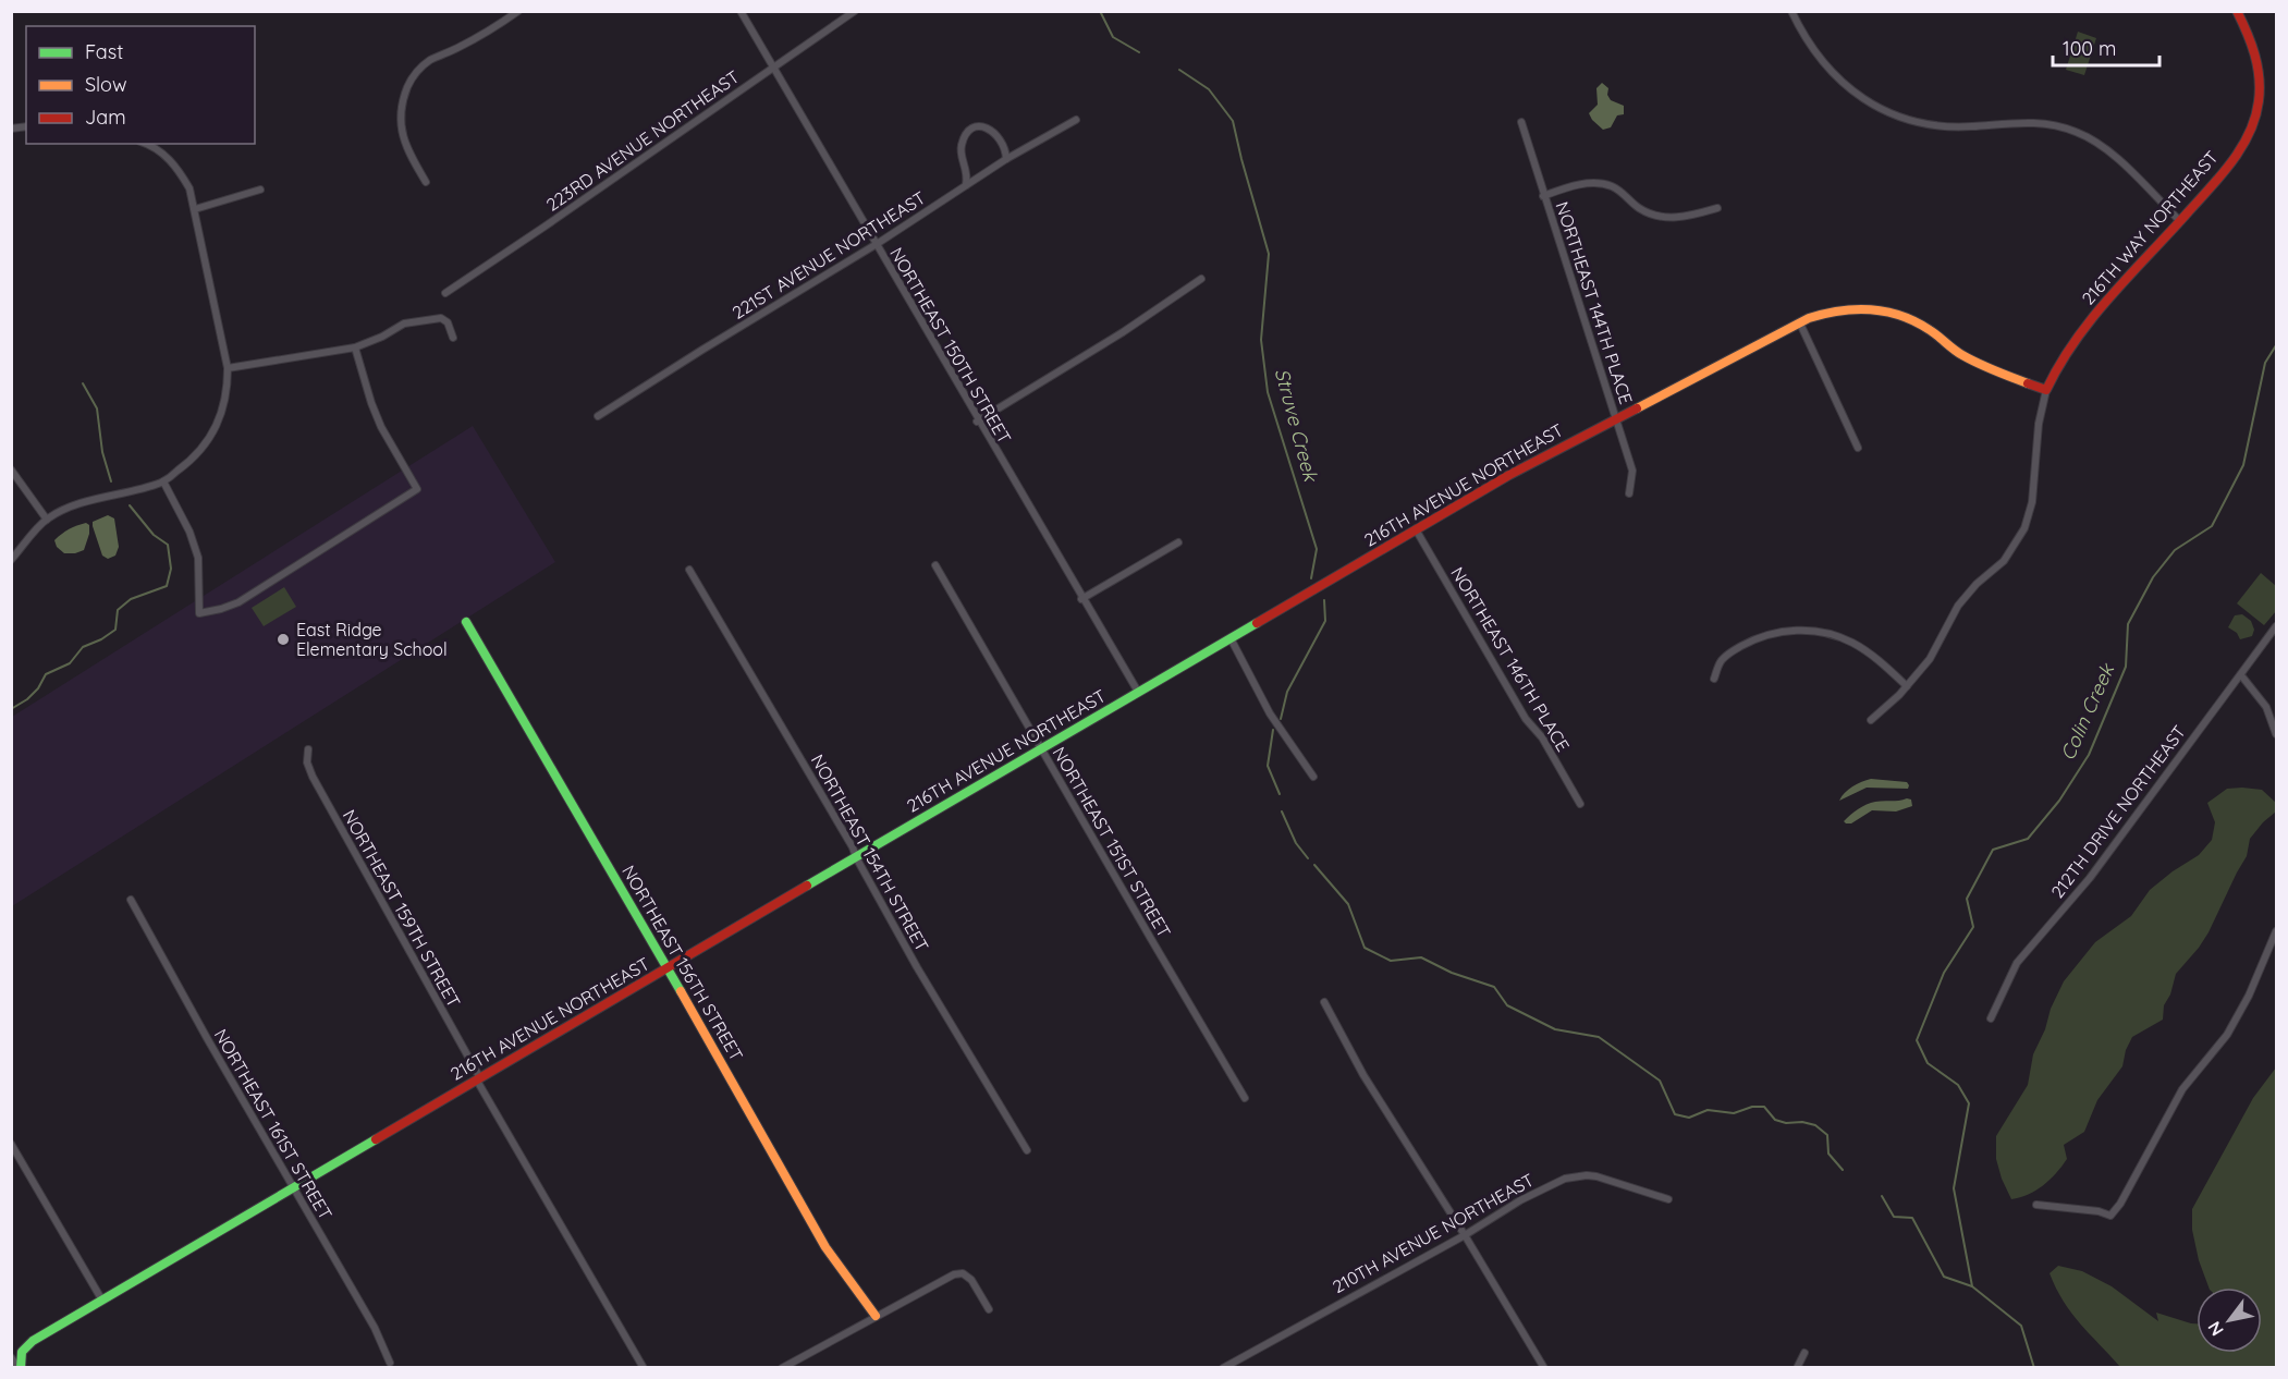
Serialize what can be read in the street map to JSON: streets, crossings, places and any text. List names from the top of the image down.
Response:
{
  "streets": {
    "street": [
      "223RD AVENUE NORTHEAST",
      "216TH WAY NORTHEAST",
      "221ST AVENUE NORTHEAST",
      "NORTHEAST 144TH PLACE",
      "NORTHEAST 150TH STREET",
      "216TH AVENUE NORTHEAST",
      "NORTHEAST 146TH PLACE",
      "212TH DRIVE NORTHEAST",
      "NORTHEAST 151ST STREET",
      "NORTHEAST 154TH STREET",
      "NORTHEAST 159TH STREET",
      "NORTHEAST 156TH STREET",
      "NORTHEAST 161ST STREET",
      "210TH AVENUE NORTHEAST"
    ]
  },
  "crossings": [
    ["223RD AVENUE NORTHEAST", "NORTHEAST 150TH STREET"],
    ["216TH WAY NORTHEAST", "216TH AVENUE NORTHEAST"],
    ["221ST AVENUE NORTHEAST", "NORTHEAST 150TH STREET"],
    ["NORTHEAST 144TH PLACE", "216TH AVENUE NORTHEAST"],
    ["NORTHEAST 150TH STREET", "216TH AVENUE NORTHEAST"],
    ["216TH AVENUE NORTHEAST", "NORTHEAST 146TH PLACE"],
    ["216TH AVENUE NORTHEAST", "NORTHEAST 151ST STREET"],
    ["216TH AVENUE NORTHEAST", "NORTHEAST 154TH STREET"],
    ["216TH AVENUE NORTHEAST", "NORTHEAST 159TH STREET"],
    ["216TH AVENUE NORTHEAST", "NORTHEAST 156TH STREET"],
    ["216TH AVENUE NORTHEAST", "NORTHEAST 161ST STREET"]
  ],
  "water": ["Struve Creek", "Colin Creek"],
  "places": ["East Ridge Elementary School"],
  "legend": ["Fast", "Slow", "Jam"],
  "scale_bar": "100 m",
  "north": "bottom left"
}
